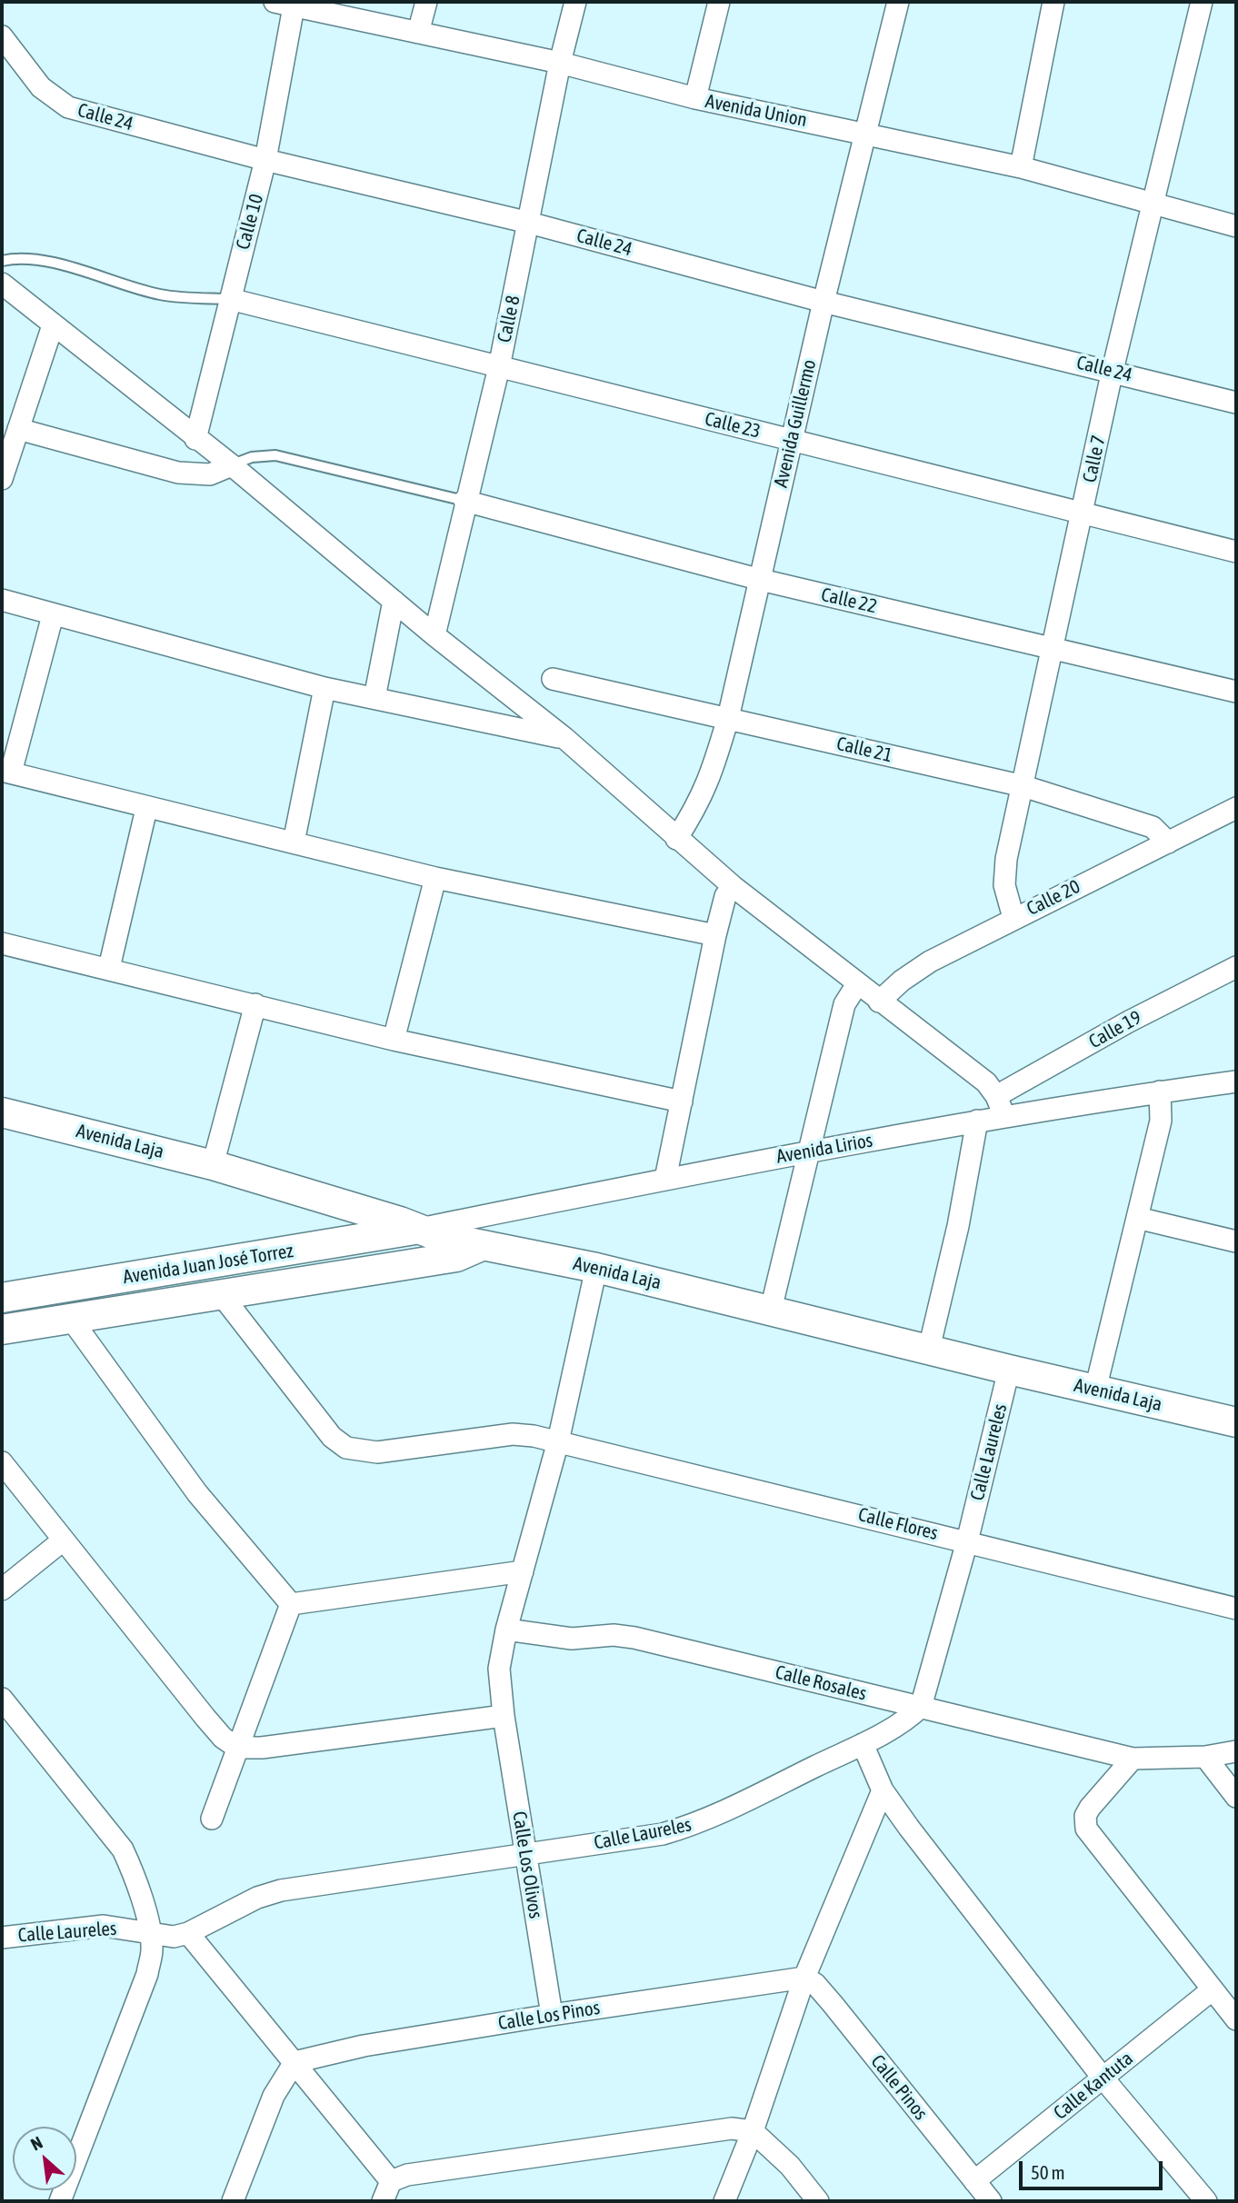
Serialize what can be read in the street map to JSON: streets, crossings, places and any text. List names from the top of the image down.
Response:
{
  "streets": {
    "street": [
      "Avenida Union",
      "Calle 24",
      "Calle 10",
      "Calle 8",
      "Avenida Guillermo",
      "Calle 23",
      "Calle 7",
      "Calle 22",
      "Calle 21",
      "Calle 20",
      "Calle 19",
      "Avenida Laja",
      "Avenida Lirios",
      "Avenida Juan José Torrez",
      "Calle Laureles",
      "Calle Flores",
      "Calle Rosales",
      "Calle Los Olivos",
      "Calle Los Pinos",
      "Calle Kantuta",
      "Calle Pinos"
    ]
  },
  "crossings": [
    ["Avenida Union", "Calle 10"],
    ["Avenida Union", "Calle 8"],
    ["Avenida Union", "Avenida Guillermo"],
    ["Avenida Union", "Calle 7"],
    ["Calle 24", "Calle 10"],
    ["Calle 24", "Calle 8"],
    ["Calle 24", "Avenida Guillermo"],
    ["Calle 24", "Calle 7"],
    ["Calle 10", "Calle 23"],
    ["Calle 8", "Calle 23"],
    ["Calle 8", "Calle 22"],
    ["Avenida Guillermo", "Calle 23"],
    ["Avenida Guillermo", "Calle 22"],
    ["Avenida Guillermo", "Calle 21"],
    ["Calle 23", "Calle 7"],
    ["Calle 7", "Calle 22"],
    ["Calle 7", "Calle 21"],
    ["Calle 7", "Calle 20"],
    ["Calle 21", "Calle 20"],
    ["Avenida Laja", "Avenida Lirios"],
    ["Avenida Laja", "Avenida Juan José Torrez"],
    ["Avenida Laja", "Calle Laureles"],
    ["Avenida Laja", "Calle Los Olivos"],
    ["Avenida Lirios", "Avenida Juan José Torrez"],
    ["Calle Laureles", "Calle Flores"],
    ["Calle Laureles", "Calle Rosales"],
    ["Calle Laureles", "Calle Los Olivos"],
    ["Calle Flores", "Calle Los Olivos"],
    ["Calle Rosales", "Calle Los Olivos"],
    ["Calle Los Olivos", "Calle Los Pinos"],
    ["Calle Los Pinos", "Calle Pinos"],
    ["Calle Kantuta", "Calle Pinos"]
  ],
  "scale_bar": "50 m",
  "north": "top left"
}
